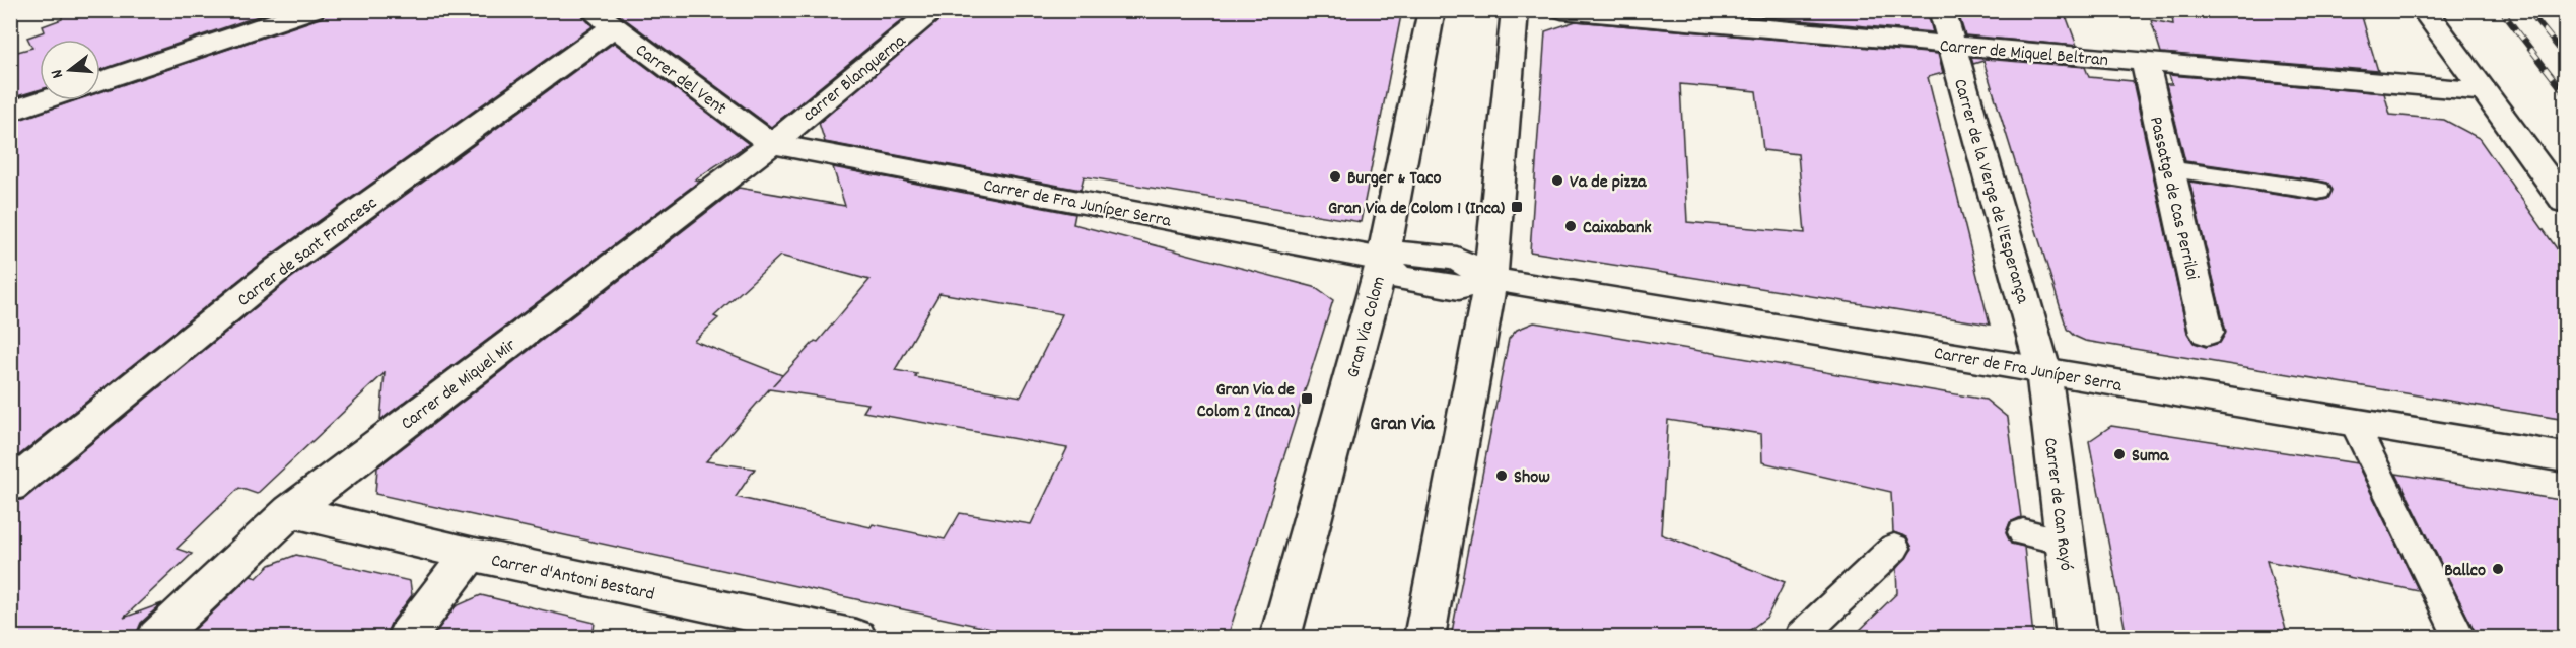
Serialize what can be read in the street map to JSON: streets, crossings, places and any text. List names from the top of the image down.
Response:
{
  "streets": {
    "street": [
      "Carrer de Miquel Beltran",
      "carrer Blanquerna",
      "Carrer del Vent",
      "Carrer de la Verge de l'Esperança",
      "Passatge de Cas Perriloi",
      "Carrer de Fra Juníper Serra",
      "Carrer de Sant Francesc",
      "Gran Via Colom",
      "Carrer de Miquel Mir",
      "Carrer de Can Rayó",
      "Carrer d'Antoni Bestard"
    ]
  },
  "crossings": [
    ["Carrer de Miquel Beltran", "Carrer de la Verge de l'Esperança"],
    ["Carrer de Miquel Beltran", "Passatge de Cas Perriloi"],
    ["carrer Blanquerna", "Carrer del Vent"],
    ["carrer Blanquerna", "Carrer de Fra Juníper Serra"],
    ["carrer Blanquerna", "Carrer de Miquel Mir"],
    ["Carrer del Vent", "Carrer de Fra Juníper Serra"],
    ["Carrer del Vent", "Carrer de Sant Francesc"],
    ["Carrer del Vent", "Carrer de Miquel Mir"],
    ["Carrer de la Verge de l'Esperança", "Carrer de Fra Juníper Serra"],
    ["Carrer de la Verge de l'Esperança", "Carrer de Can Rayó"],
    ["Carrer de Fra Juníper Serra", "Gran Via Colom"],
    ["Carrer de Fra Juníper Serra", "Carrer de Miquel Mir"],
    ["Carrer de Fra Juníper Serra", "Carrer de Can Rayó"],
    ["Carrer de Miquel Mir", "Carrer d'Antoni Bestard"]
  ],
  "districts": ["Gran Via"],
  "places": {
    "other": [
      "Burger & Taco",
      "Va de pizza",
      "Caixabank",
      "Suma",
      "Show",
      "Ballco"
    ],
    "transit": ["Gran Via de Colom 1 (Inca)", "Gran Via de Colom 2 (Inca)"]
  },
  "north": "left"
}
